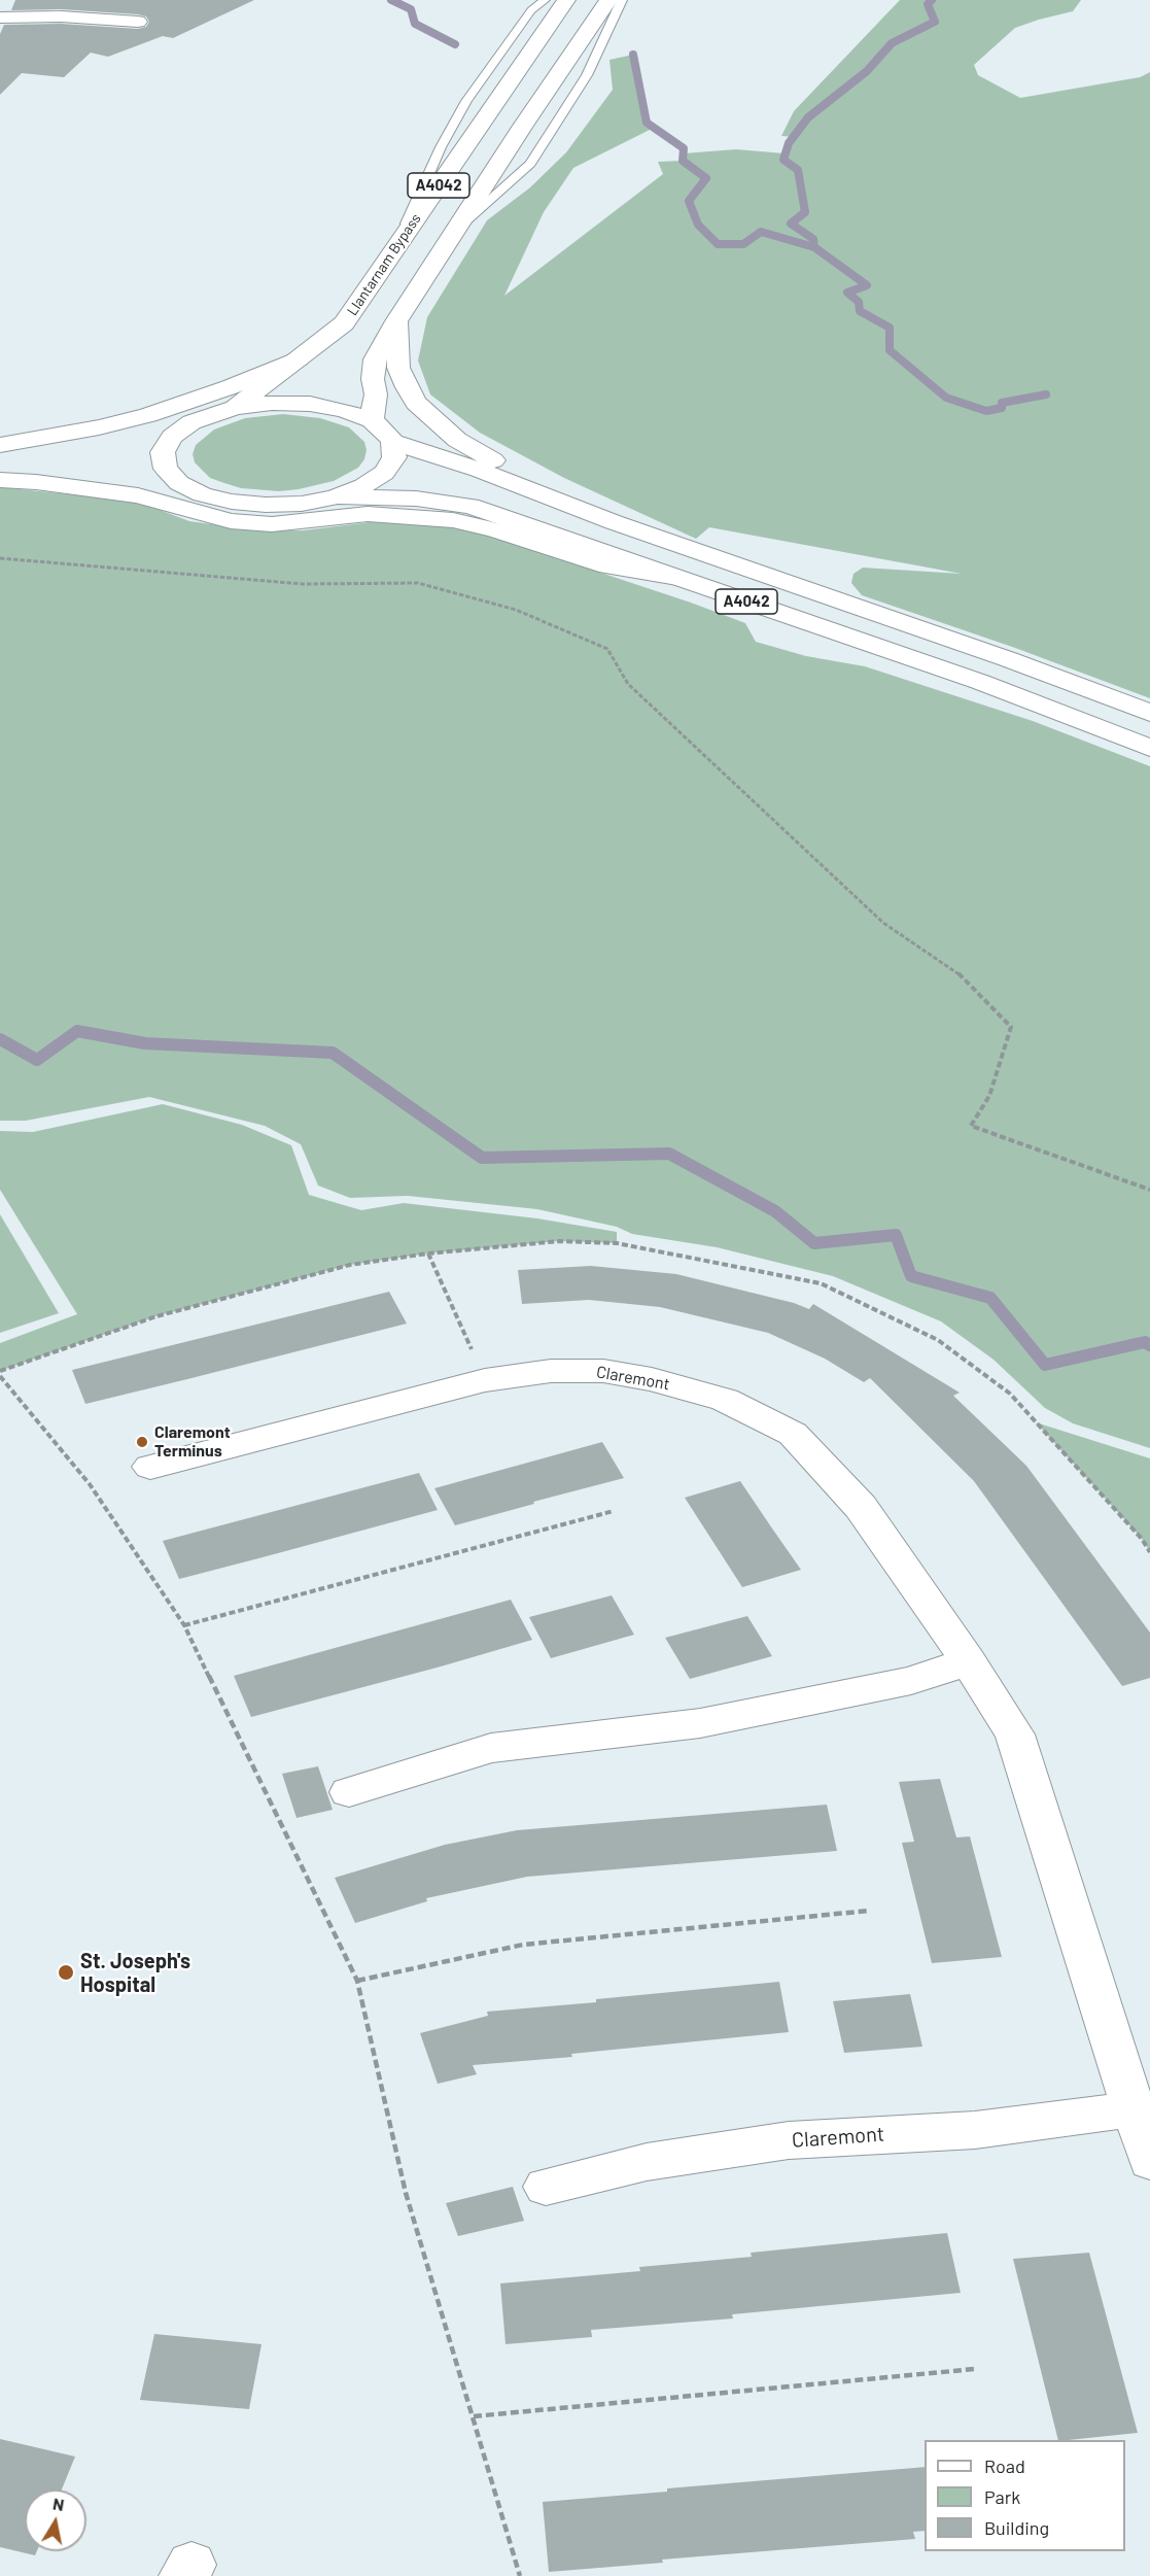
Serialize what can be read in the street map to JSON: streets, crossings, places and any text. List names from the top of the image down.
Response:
{
  "streets": {
    "main road": ["A4042", "Llantarnam Bypass", "Claremont"]
  },
  "places": ["Claremont Terminus", "St. Joseph's Hospital"],
  "legend": ["Road", "Park", "Building"],
  "north": "top"
}
